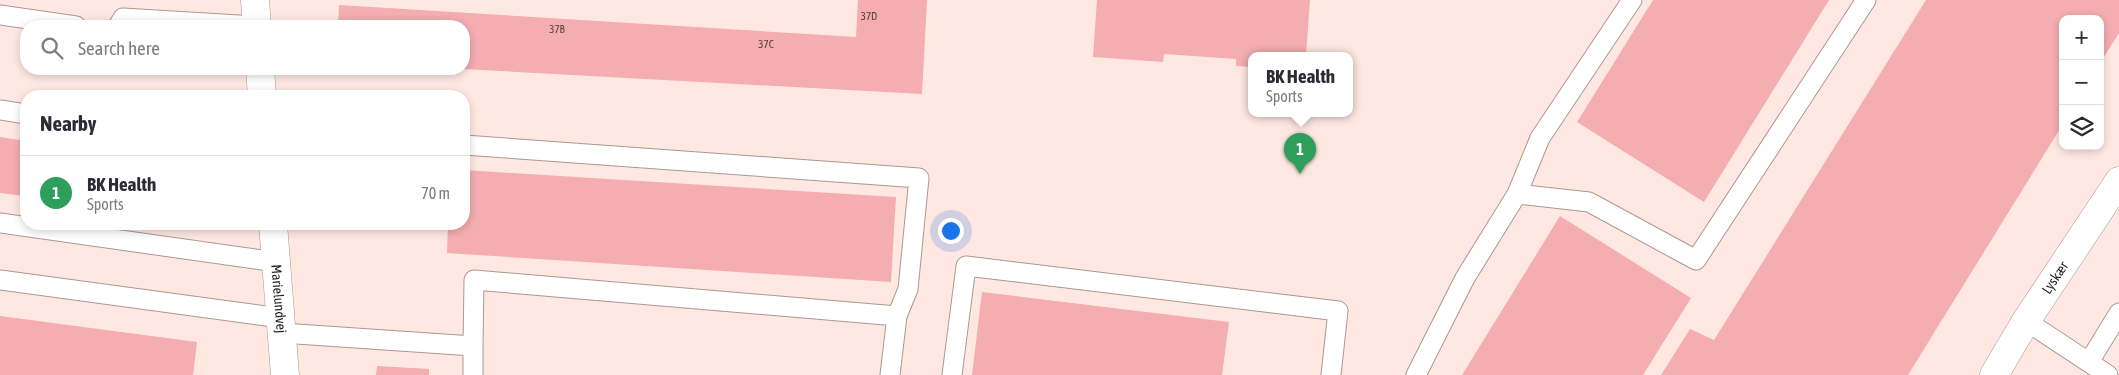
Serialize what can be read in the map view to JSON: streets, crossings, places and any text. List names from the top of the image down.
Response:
{
  "streets": {
    "street": ["Lyskær", "Marielundvej"]
  },
  "house_numbers": ["37D", "37B", "37C"],
  "page": {
    "map_buttons": ["+", "−"],
    "search": "Search here",
    "popup": ["BK Health", "Sports"],
    "heading": "Nearby",
    "pins": "1",
    "list": [
      {
        "mark": "1",
        "name": "BK Health",
        "note": "Sports",
        "value": "70 m"
      }
    ]
  }
}
